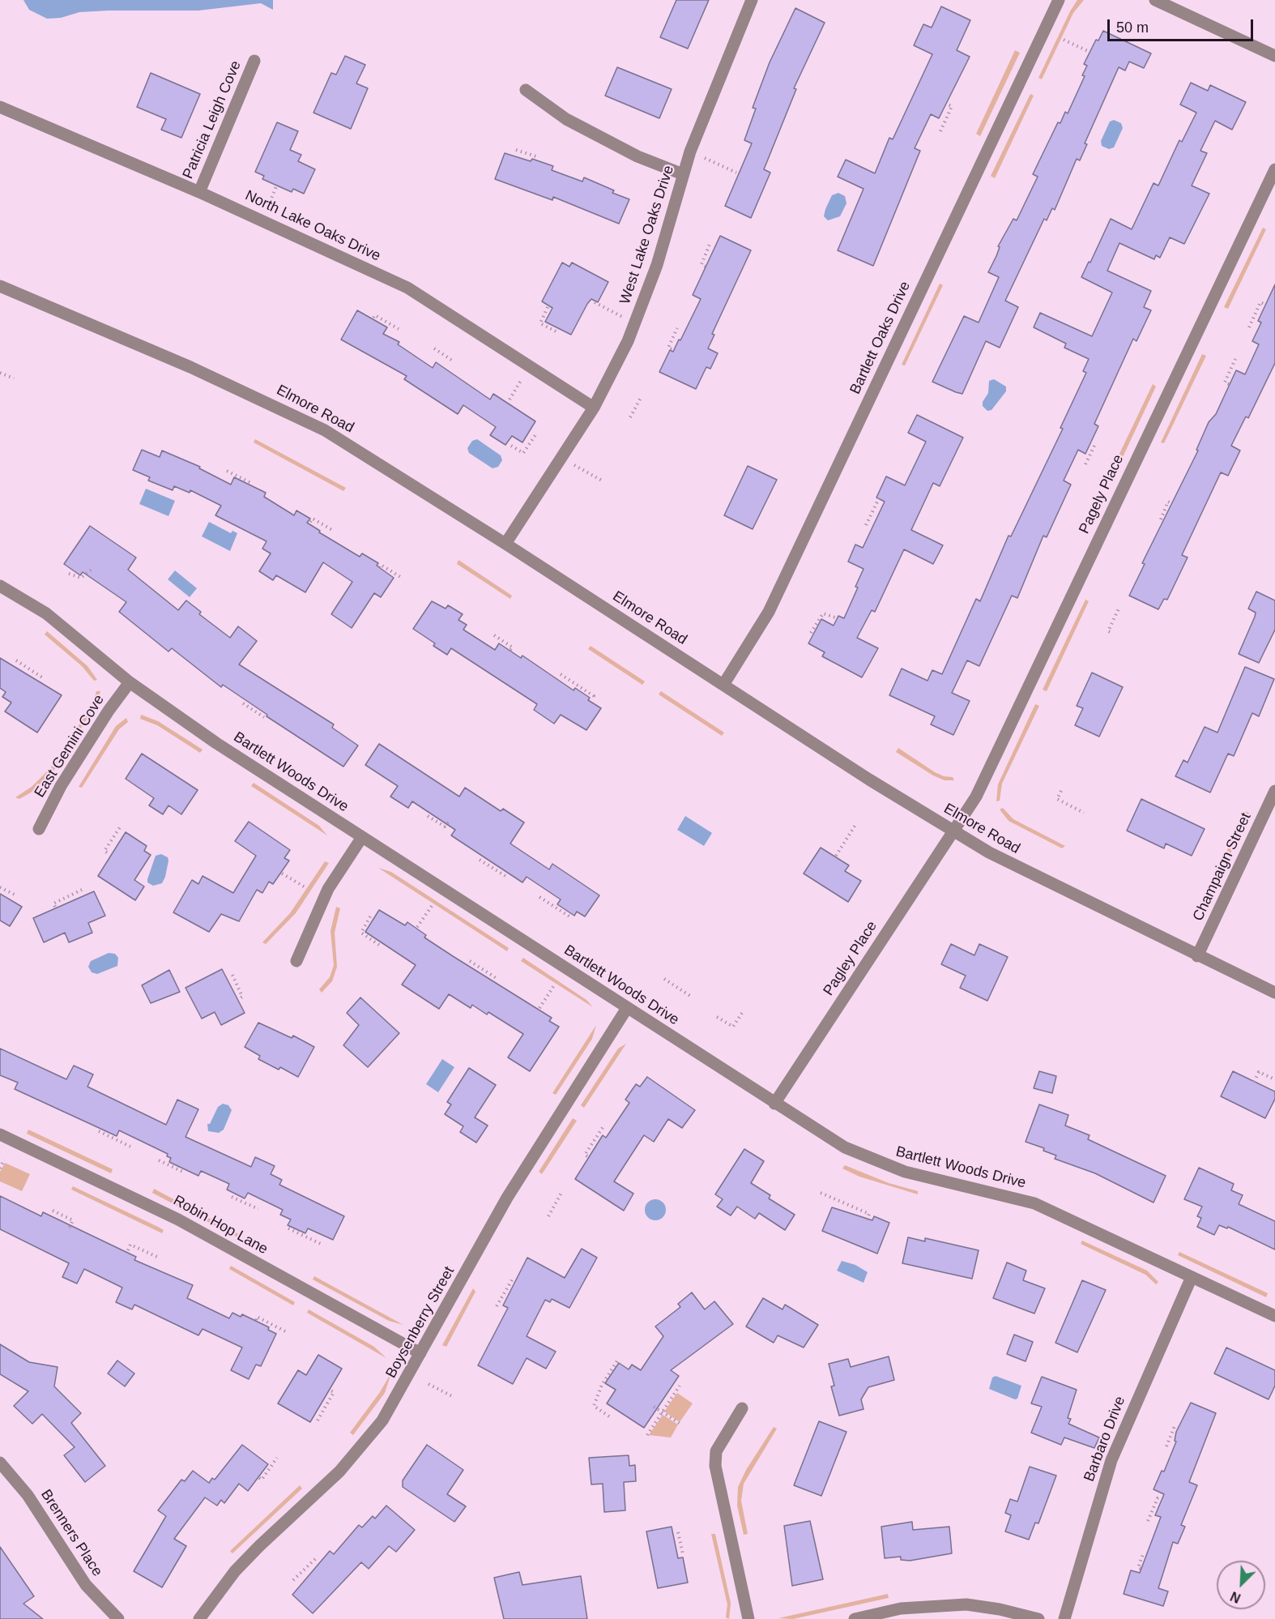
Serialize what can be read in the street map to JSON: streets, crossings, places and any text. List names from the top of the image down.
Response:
{
  "streets": {
    "street": [
      "Patricia Leigh Cove",
      "North Lake Oaks Drive",
      "West Lake Oaks Drive",
      "Bartlett Oaks Drive",
      "Elmore Road",
      "Pagely Place",
      "East Gemini Cove",
      "Bartlett Woods Drive",
      "Champaign Street",
      "Pagley Place",
      "Robin Hop Lane",
      "Boysenberry Street",
      "Barbaro Drive",
      "Brenners Place"
    ]
  },
  "crossings": [
    ["Patricia Leigh Cove", "North Lake Oaks Drive"],
    ["North Lake Oaks Drive", "West Lake Oaks Drive"],
    ["West Lake Oaks Drive", "Elmore Road"],
    ["Bartlett Oaks Drive", "Elmore Road"],
    ["Elmore Road", "Pagely Place"],
    ["Elmore Road", "Champaign Street"],
    ["Elmore Road", "Pagley Place"],
    ["Pagely Place", "Pagley Place"],
    ["East Gemini Cove", "Bartlett Woods Drive"],
    ["Bartlett Woods Drive", "Pagley Place"],
    ["Bartlett Woods Drive", "Boysenberry Street"],
    ["Bartlett Woods Drive", "Barbaro Drive"],
    ["Robin Hop Lane", "Boysenberry Street"]
  ],
  "scale_bar": "50 m",
  "north": "bottom left"
}
